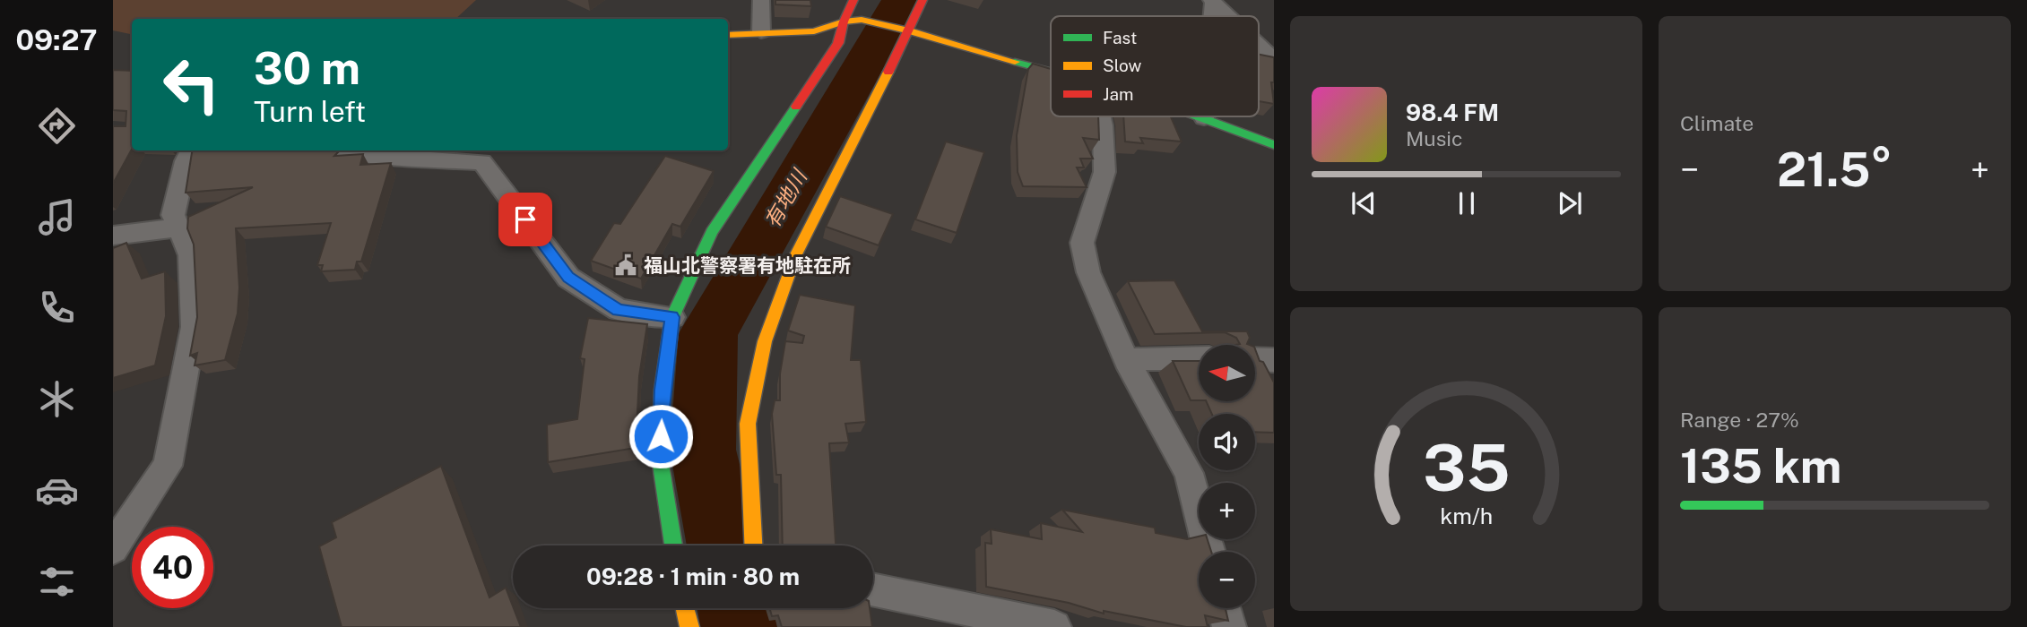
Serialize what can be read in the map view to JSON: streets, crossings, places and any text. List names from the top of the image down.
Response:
{
  "water": ["有地川"],
  "places": {
    "public building": ["福山北警察署有地駐在所"]
  },
  "legend": ["Fast", "Slow", "Jam"],
  "north": "left",
  "page": {
    "tabs": "09:27",
    "tile": [
      "Climate",
      ["Range · 27%", "135 km"]
    ],
    "turn": ["30 m", "Turn left"],
    "song": ["98.4 FM", "Music"],
    "heat": ["−", "21.5°", "+"],
    "map_buttons": ["+", "−"],
    "limit": "40",
    "trip": "09:28 · 1 min · 80 m",
    "gauge": ["35", "km/h"]
  }
}
